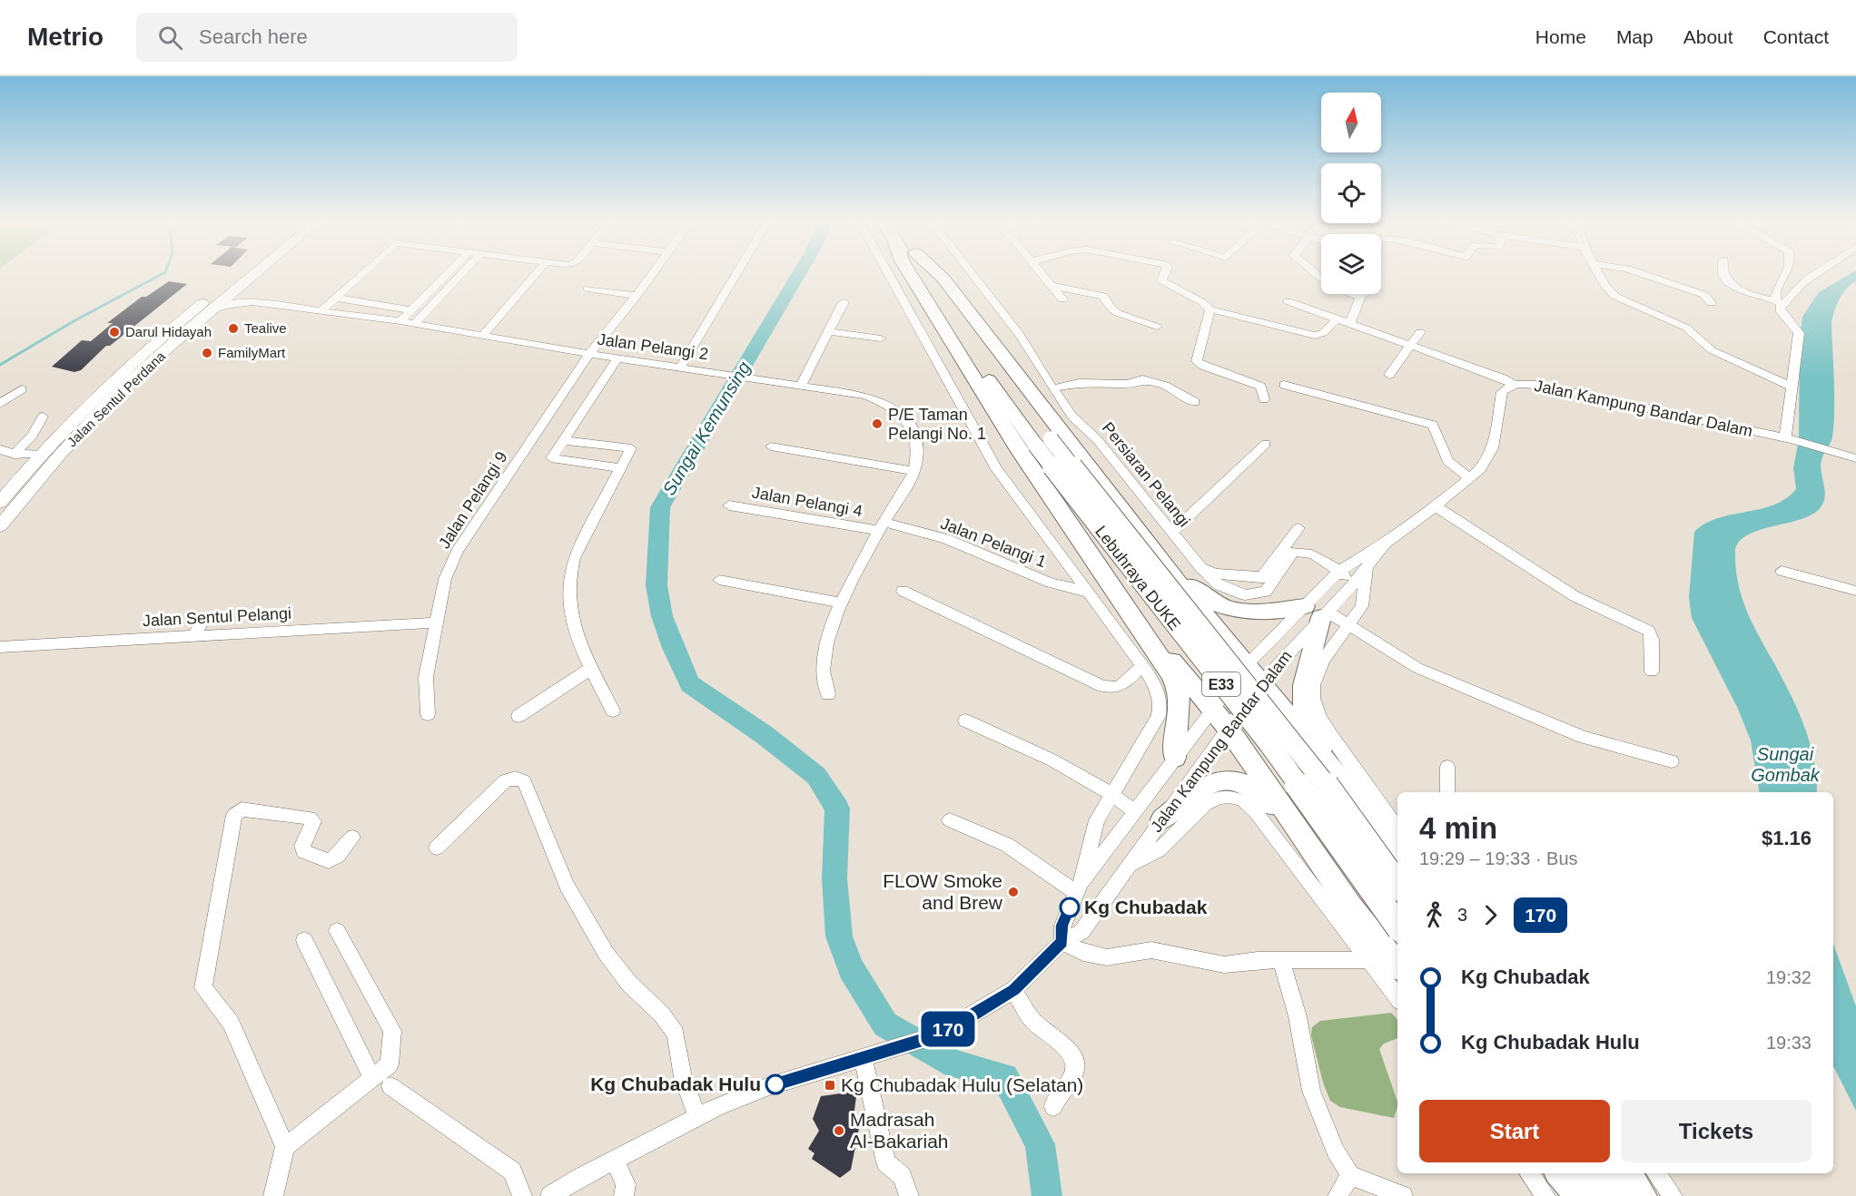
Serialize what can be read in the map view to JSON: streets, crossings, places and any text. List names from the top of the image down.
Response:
{
  "streets": {
    "highway": ["Lebuhraya DUKE", "E33"],
    "main road": ["Jalan Sentul Perdana"],
    "street": [
      "Jalan Pelangi 2",
      "Jalan Kampung Bandar Dalam",
      "Persiaran Pelangi",
      "Jalan Pelangi 9",
      "Jalan Pelangi 4",
      "Jalan Pelangi 1",
      "Jalan Sentul Pelangi"
    ]
  },
  "crossings": [
    ["Jalan Pelangi 2", "Jalan Sentul Perdana"],
    ["Jalan Pelangi 2", "Jalan Pelangi 9"],
    ["Jalan Pelangi 2", "Jalan Pelangi 4"],
    ["Jalan Pelangi 2", "Jalan Pelangi 1"],
    ["Jalan Kampung Bandar Dalam", "Persiaran Pelangi"],
    ["Jalan Pelangi 9", "Jalan Sentul Pelangi"],
    ["Jalan Pelangi 4", "Jalan Pelangi 1"]
  ],
  "water": ["Sungai Kemunsing", "Sungai Gombak"],
  "places": {
    "other": [
      "Tealive",
      "Darul Hidayah",
      "FamilyMart",
      "P/E Taman Pelangi No. 1",
      "FLOW Smoke and Brew",
      "Kg Chubadak",
      "Kg Chubadak Hulu",
      "Madrasah Al-Bakariah"
    ],
    "transit": ["Kg Chubadak Hulu (Selatan)"]
  },
  "lines": ["bus line 170"],
  "north": "top",
  "page": {
    "header": "Metrio",
    "search": "Search here",
    "nav": [
      "Home",
      "Map",
      "About",
      "Contact"
    ],
    "on_map": "170",
    "heading": ["4 min", "19:29 – 19:33 · Bus", "$1.16"],
    "legs": ["3", "170"],
    "list": [
      {
        "name": "Kg Chubadak",
        "value": "19:32"
      },
      {
        "name": "Kg Chubadak Hulu",
        "value": "19:33"
      }
    ],
    "buttons": ["Start", "Tickets"]
  }
}
